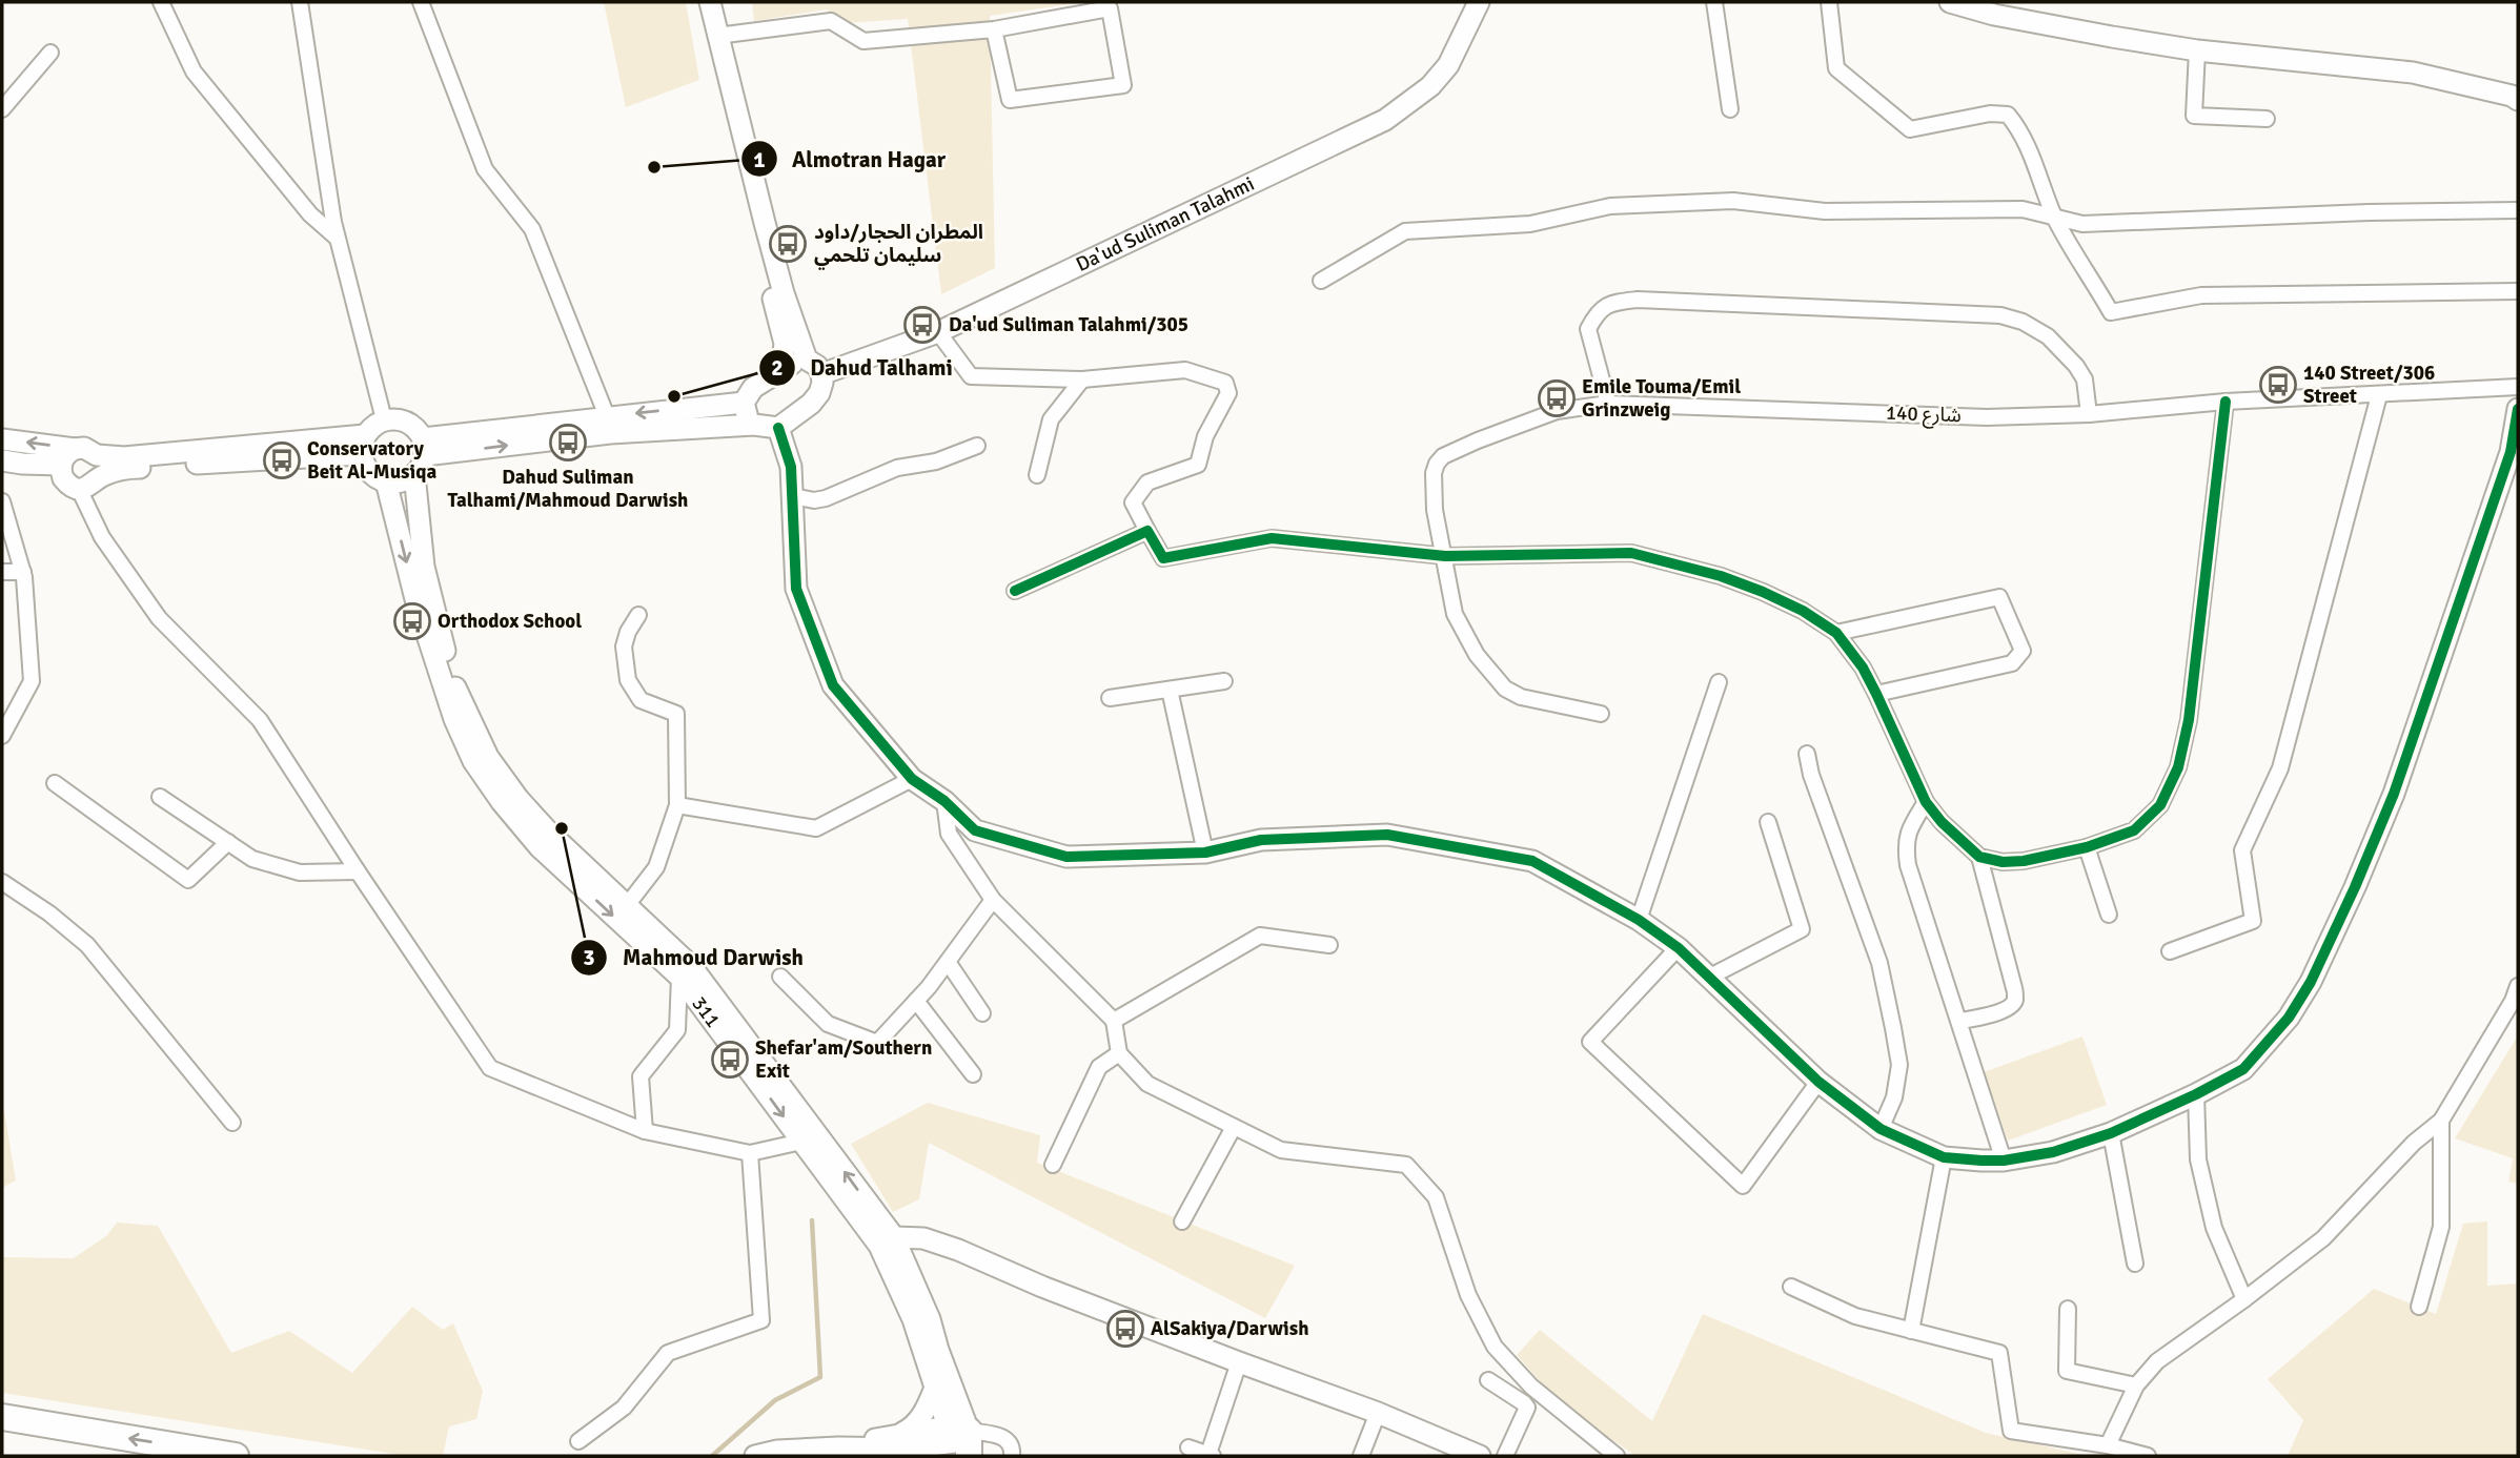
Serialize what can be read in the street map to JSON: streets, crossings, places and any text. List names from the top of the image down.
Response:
{
  "streets": {
    "street": ["Da'ud Suliman Talahmi", "شارع 140", "311"]
  },
  "places": {
    "other": ["Almotran Hagar", "Dahud Talhami", "Mahmoud Darwish"],
    "bus stop": [
      "المطران الحجار/داود سليمان تلحمي",
      "Da'ud Suliman Talahmi/305",
      "140 Street/306 Street",
      "Emile Touma/Emil Grinzweig",
      "Dahud Suliman Talhami/Mahmoud Darwish",
      "Conservatory Beit Al-Musiqa",
      "Orthodox School",
      "Shefar'am/Southern Exit",
      "AlSakiya/Darwish"
    ]
  }
}
